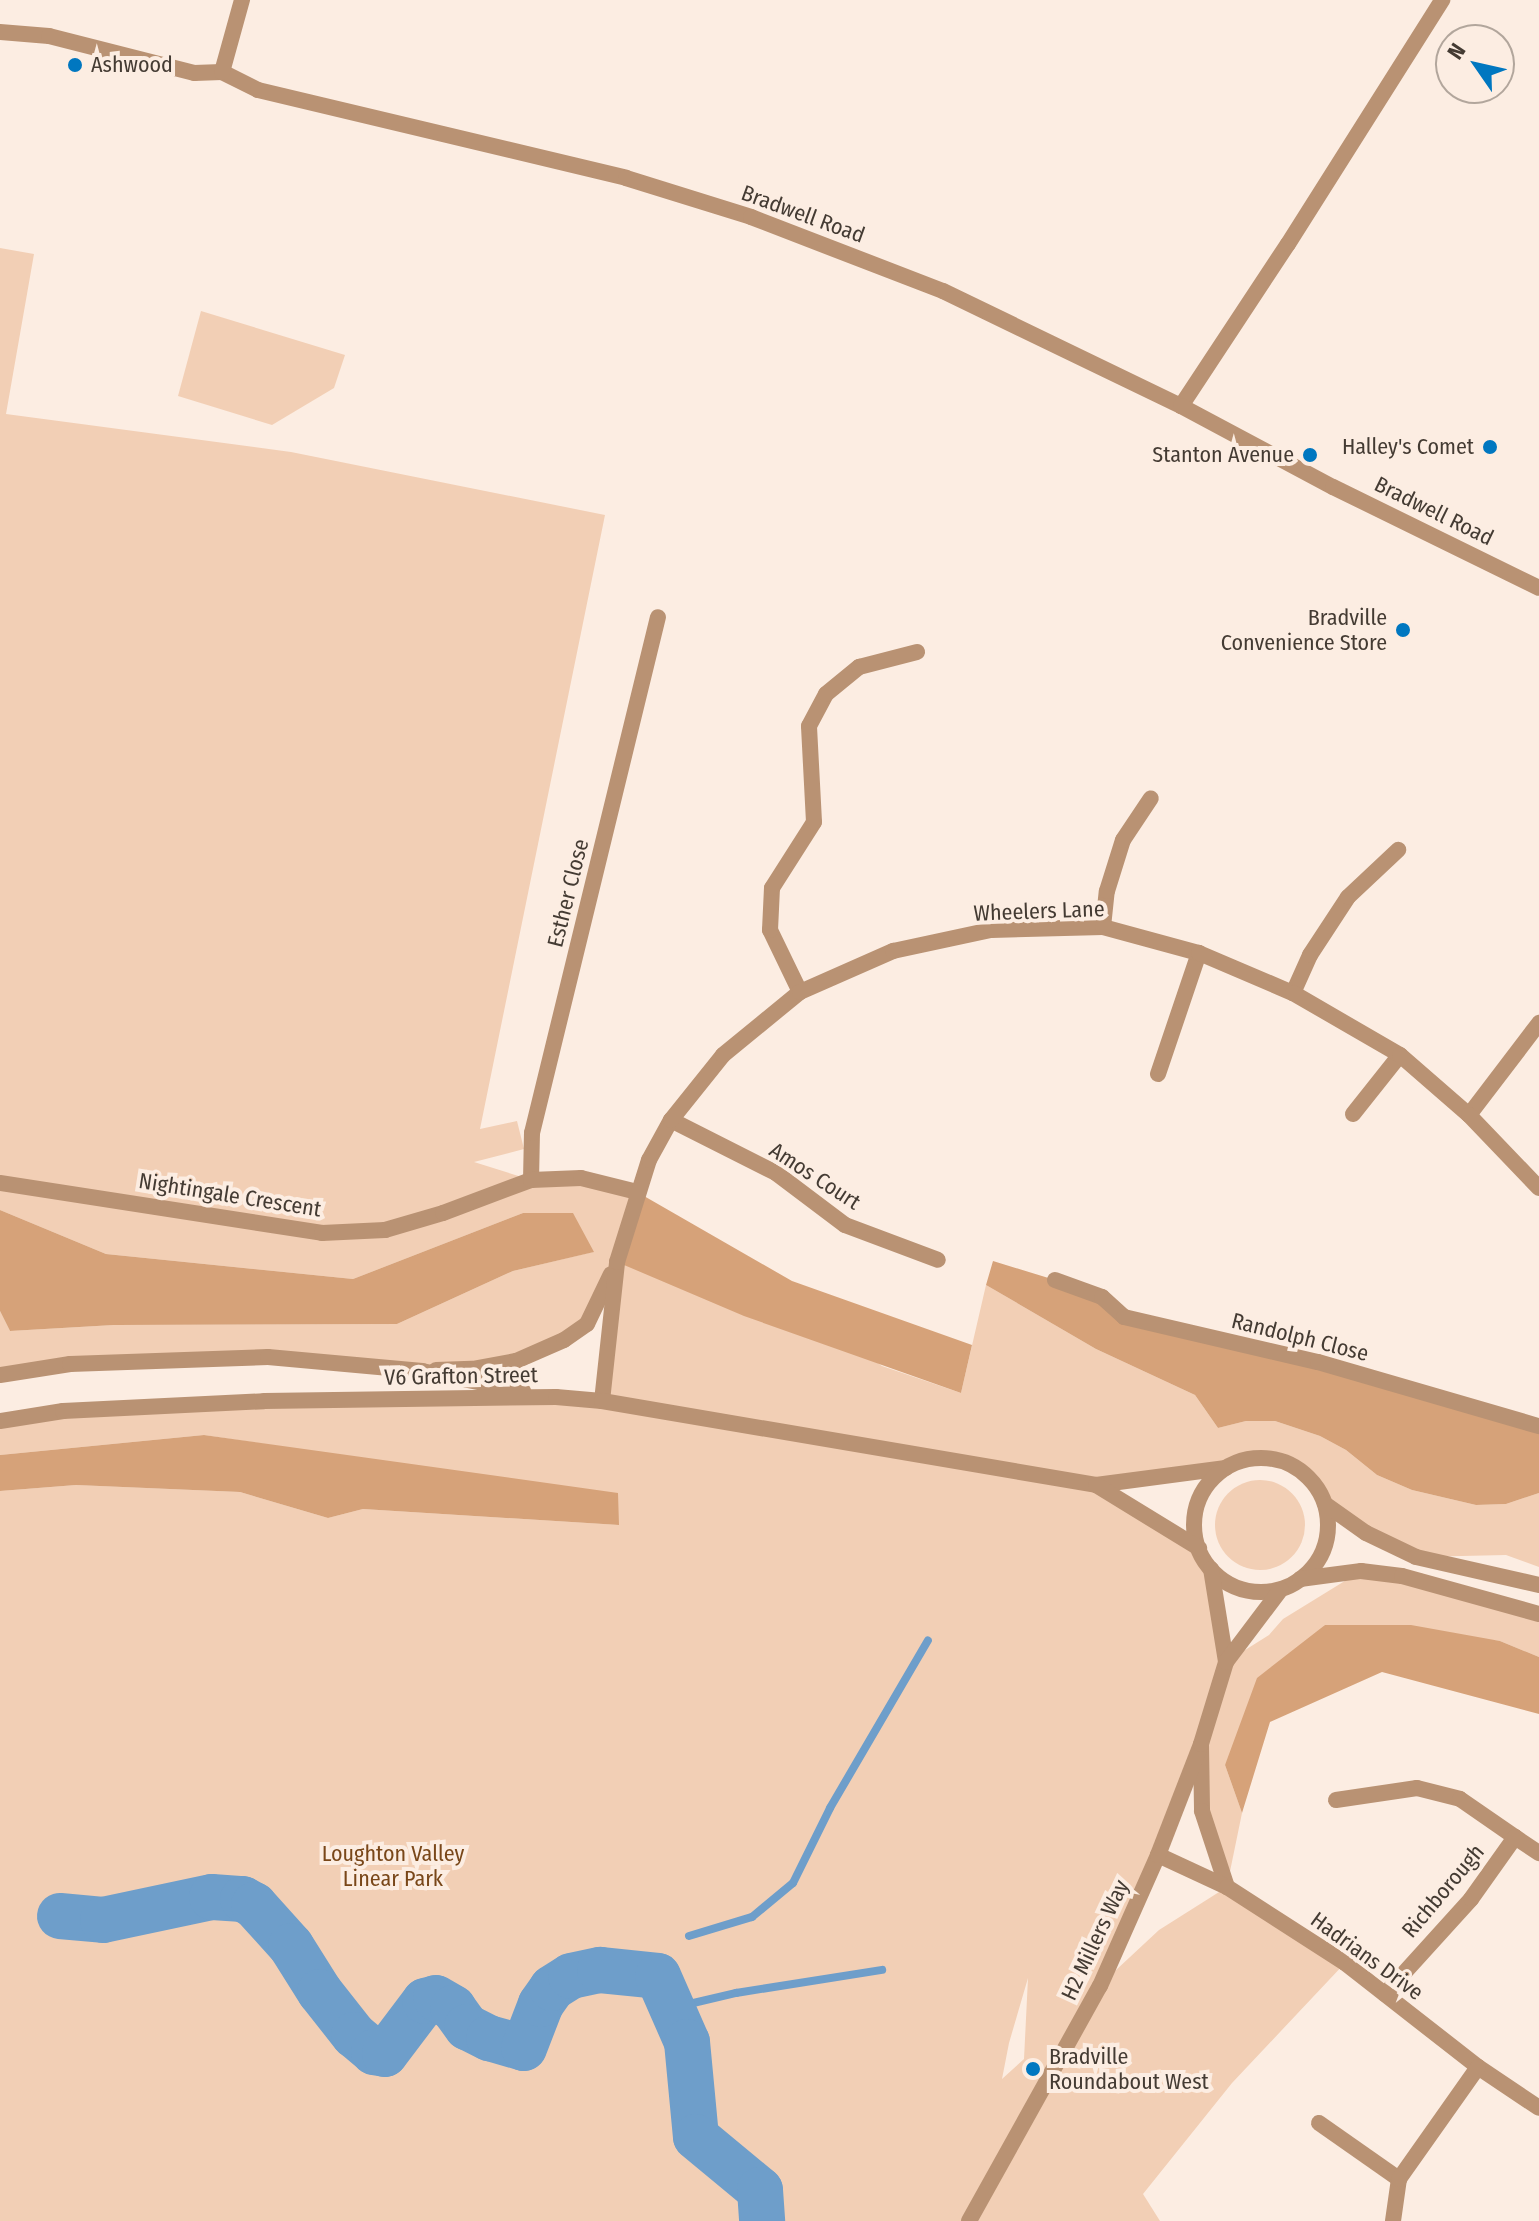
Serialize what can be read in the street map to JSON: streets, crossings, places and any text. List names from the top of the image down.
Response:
{
  "streets": {
    "street": [
      "Bradwell Road",
      "Esther Close",
      "Wheelers Lane",
      "Amos Court",
      "Nightingale Crescent",
      "Randolph Close",
      "V6 Grafton Street",
      "Richborough",
      "H2 Millers Way",
      "Hadrians Drive"
    ]
  },
  "crossings": [
    ["Esther Close", "Nightingale Crescent"],
    ["Wheelers Lane", "Amos Court"],
    ["Wheelers Lane", "Nightingale Crescent"],
    ["Richborough", "Hadrians Drive"],
    ["H2 Millers Way", "Hadrians Drive"]
  ],
  "parks": ["Loughton Valley Linear Park"],
  "places": [
    "Ashwood",
    "Halley's Comet",
    "Stanton Avenue",
    "Bradville Convenience Store",
    "Bradville Roundabout West"
  ],
  "north": "top left"
}
